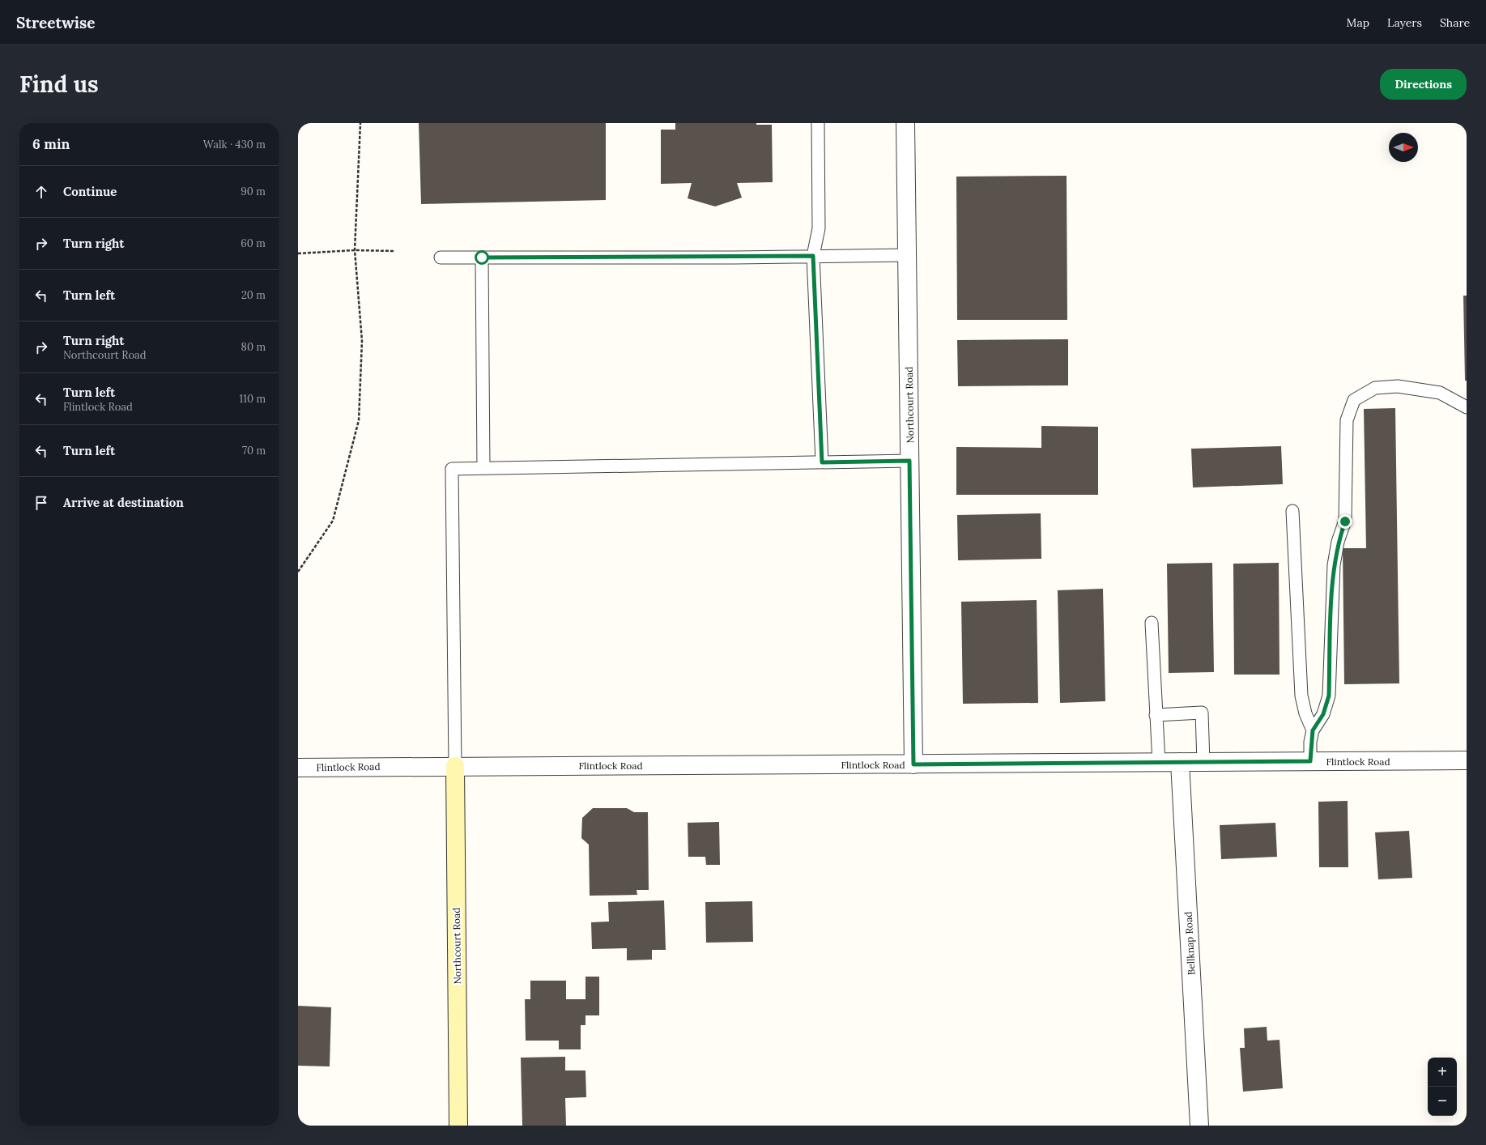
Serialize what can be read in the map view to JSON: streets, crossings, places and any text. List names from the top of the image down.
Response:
{
  "streets": {
    "street": ["Northcourt Road", "Flintlock Road", "Bellknap Road"]
  },
  "crossings": [
    ["Northcourt Road", "Flintlock Road"],
    ["Flintlock Road", "Bellknap Road"]
  ],
  "north": "right",
  "page": {
    "header": "Streetwise",
    "nav": ["Map", "Layers", "Share"],
    "buttons": "Directions",
    "title": "Find us",
    "heading": ["6 min", "Walk · 430 m"],
    "list": [
      ["Continue", "90 m"],
      ["Turn right", "60 m"],
      ["Turn left", "20 m"],
      ["Turn right", "Northcourt Road", "80 m"],
      ["Turn left", "Flintlock Road", "110 m"],
      ["Turn left", "70 m"],
      "Arrive at destination"
    ],
    "map_buttons": ["+", "−"]
  }
}
